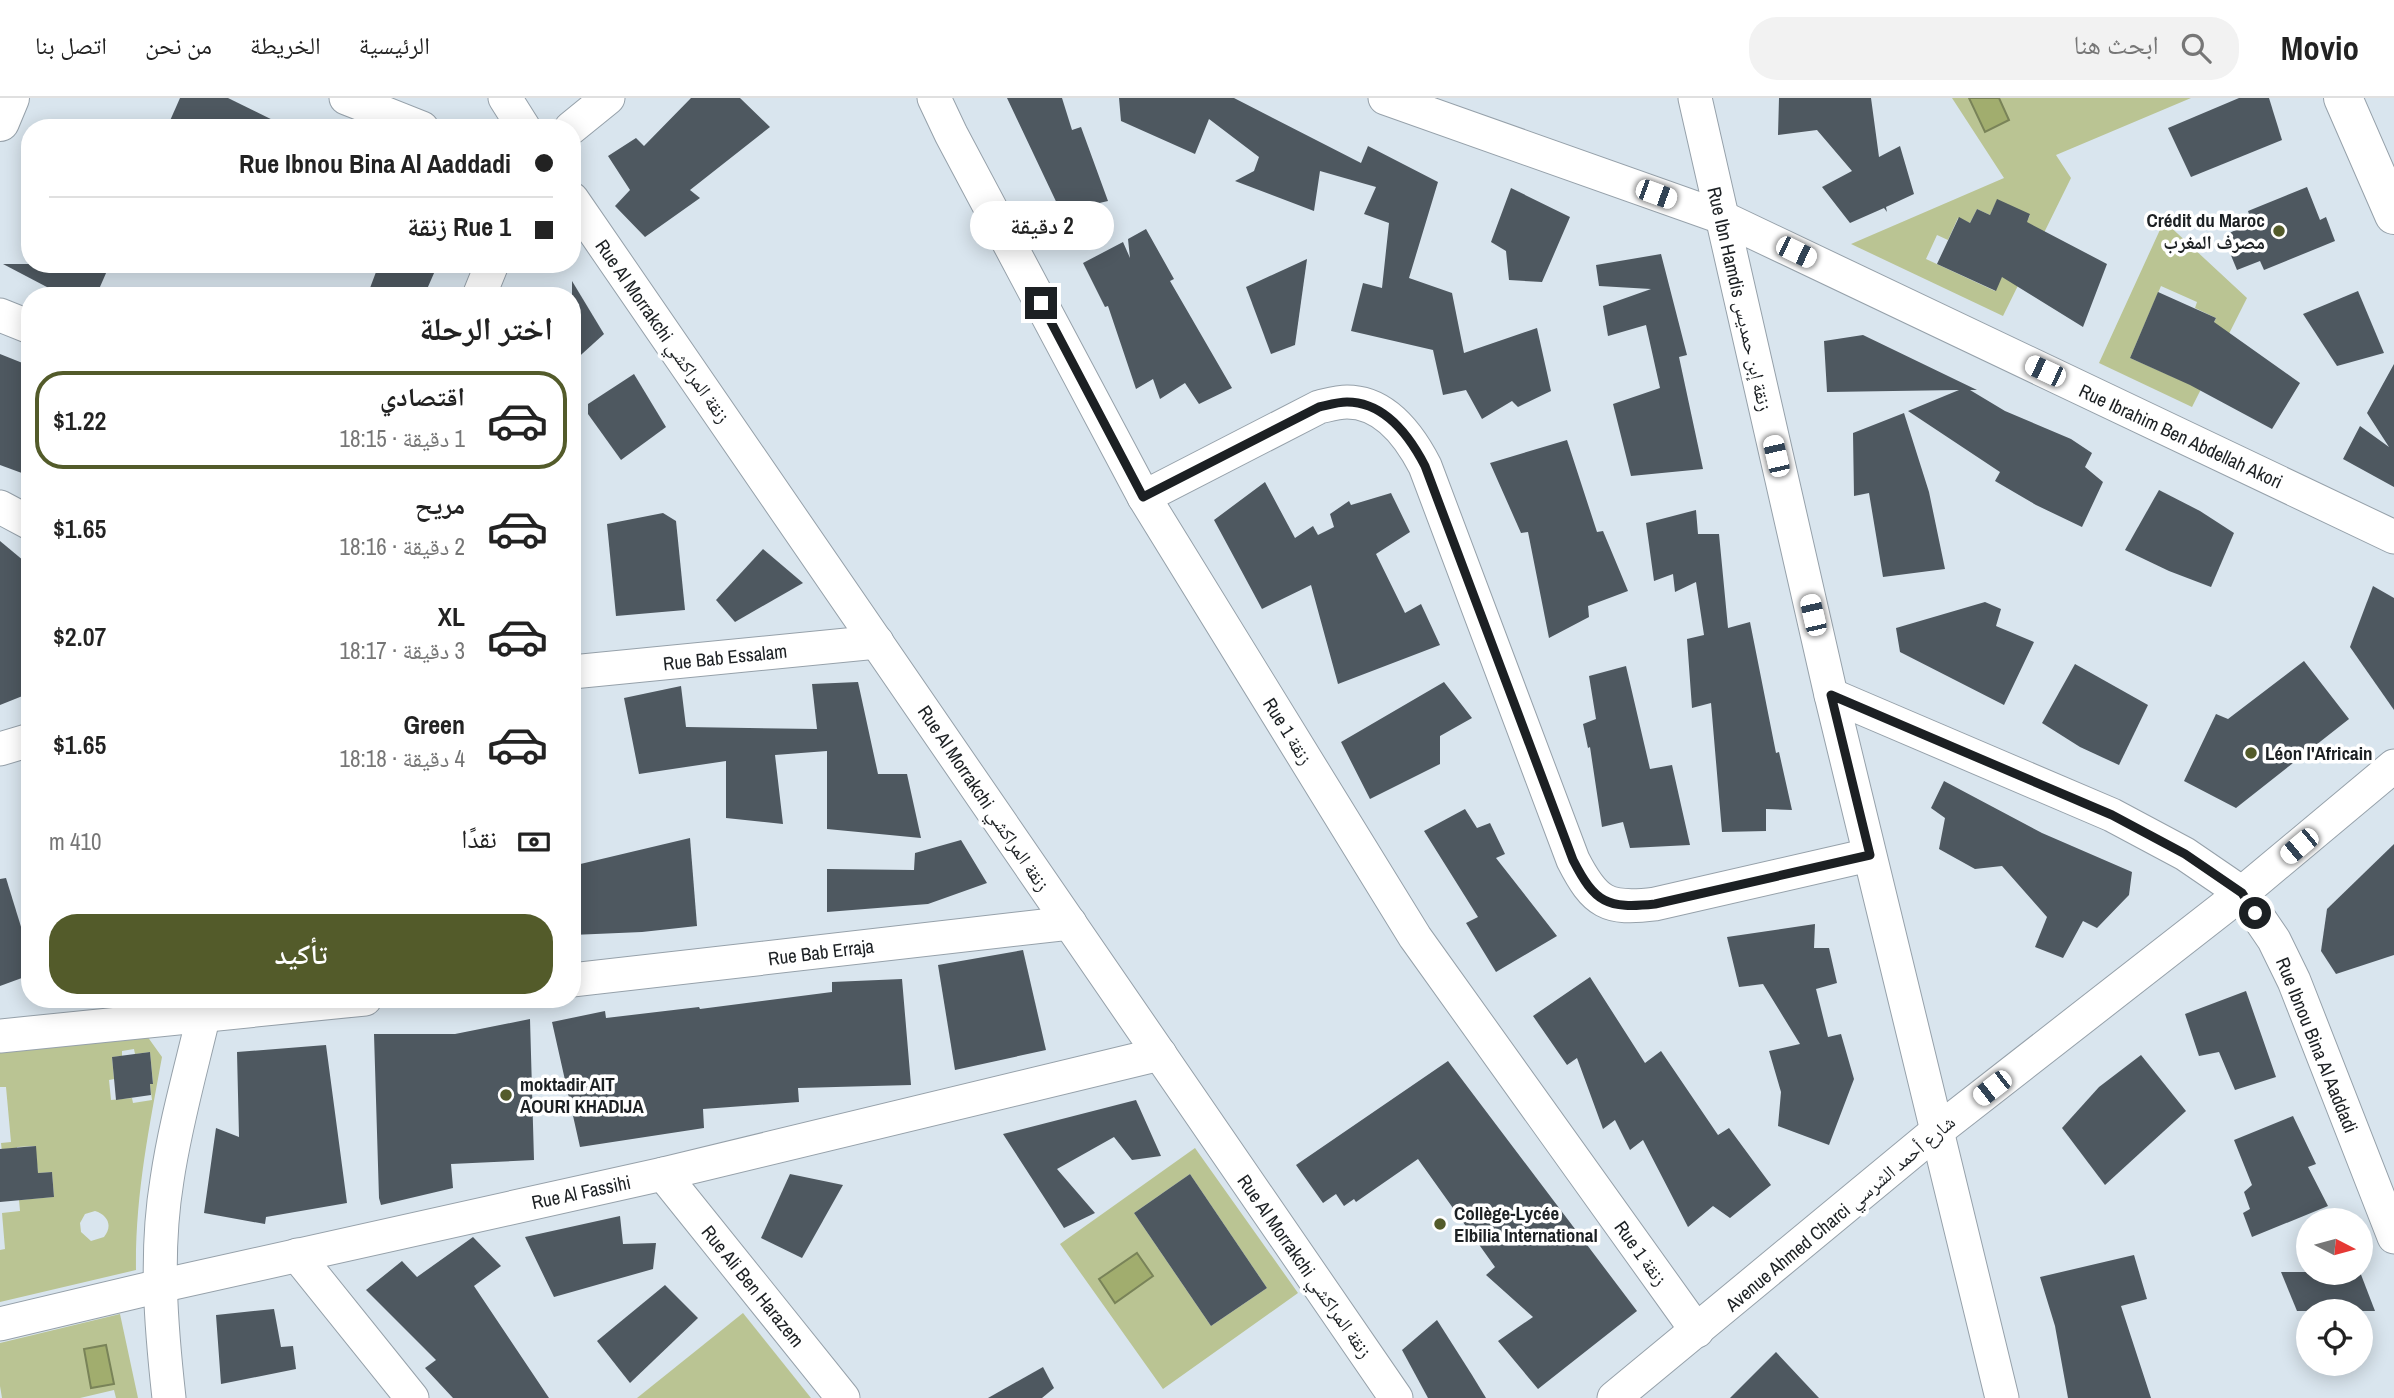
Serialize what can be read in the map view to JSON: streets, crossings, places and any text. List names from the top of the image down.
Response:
{
  "streets": {
    "street": [
      "Rue Ibn Hamdis زنقة إبن حمديس",
      "Rue Al Morrakchi زنقة المراكشي",
      "Rue Ibrahim Ben Abdellah Akori",
      "Rue Bab Essalam",
      "Rue 1 زنقة",
      "Rue Bab Erraja",
      "Rue Ibnou Bina Al Aaddadi",
      "Rue Al Fassihi",
      "Avenue Ahmed Charci شارع أحمد الشرسي",
      "Rue Ali Ben Harazem"
    ]
  },
  "crossings": [
    ["Rue Ibn Hamdis زنقة إبن حمديس", "Rue Ibrahim Ben Abdellah Akori"],
    ["Rue Ibn Hamdis زنقة إبن حمديس", "Rue Ibnou Bina Al Aaddadi"],
    ["Rue Ibn Hamdis زنقة إبن حمديس", "Avenue Ahmed Charci شارع أحمد الشرسي"],
    ["Rue Al Morrakchi زنقة المراكشي", "Rue Bab Essalam"],
    ["Rue Al Morrakchi زنقة المراكشي", "Rue Bab Erraja"],
    ["Rue Al Morrakchi زنقة المراكشي", "Rue Al Fassihi"],
    ["Rue 1 زنقة", "Avenue Ahmed Charci شارع أحمد الشرسي"],
    ["Rue Ibnou Bina Al Aaddadi", "Avenue Ahmed Charci شارع أحمد الشرسي"],
    ["Rue Al Fassihi", "Rue Ali Ben Harazem"]
  ],
  "places": [
    "Crédit du Maroc مصرف المغرب",
    "Léon l'Africain",
    "moktadir AIT AOURI KHADIJA",
    "Collège-Lycée Elbilia International"
  ],
  "north": "right",
  "page": {
    "header": "Movio",
    "search": "ابحث هنا",
    "nav": [
      "الرئيسية",
      "الخريطة",
      "من نحن",
      "اتصل بنا"
    ],
    "banner": ["Rue Ibnou Bina Al Aaddadi", "Rue 1 زنقة"],
    "bubble": "2 دقيقة",
    "heading": "اختر الرحلة",
    "list": [
      {
        "name": "اقتصادي",
        "note": "1 دقيقة · 18:15",
        "value": "$1.22"
      },
      {
        "name": "مريح",
        "note": "2 دقيقة · 18:16",
        "value": "$1.65"
      },
      {
        "name": "XL",
        "note": "3 دقيقة · 18:17",
        "value": "$2.07"
      },
      {
        "name": "Green",
        "note": "4 دقيقة · 18:18",
        "value": "$1.65"
      }
    ],
    "pay": ["نقدًا", "410 m"],
    "buttons": "تأكيد"
  }
}
